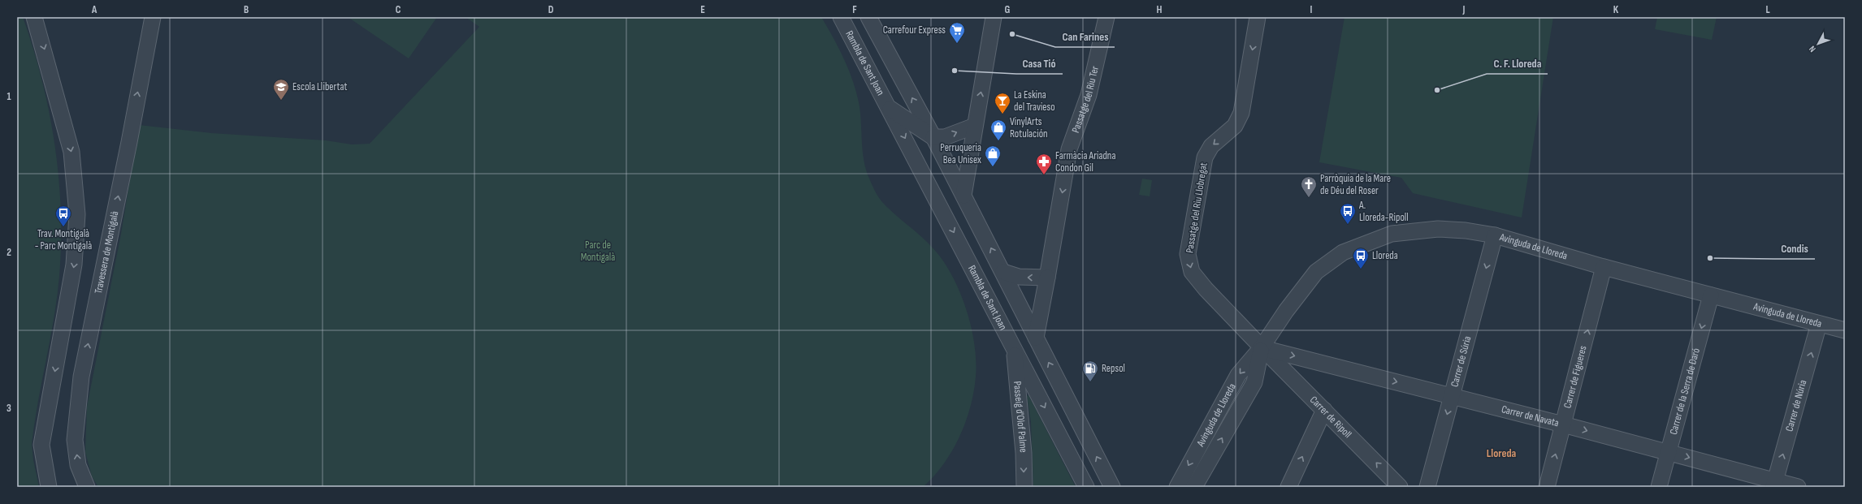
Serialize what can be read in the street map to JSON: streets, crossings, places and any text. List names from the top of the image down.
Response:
{
  "streets": {
    "street": [
      "Rambla de Sant Joan",
      "Passatge del Riu Ter",
      "Passatge del Riu Llobregat",
      "Avinguda de Lloreda",
      "Travessera de Montigalà",
      "Carrer de Súria",
      "Carrer de Figueres",
      "Carrer de la Serra de Daró",
      "Carrer de Núria",
      "Carrer de Navata",
      "Passeig d'Olof Palme",
      "Carrer de Ripoll"
    ]
  },
  "crossings": [
    ["Rambla de Sant Joan", "Passatge del Riu Ter"],
    ["Rambla de Sant Joan", "Passeig d'Olof Palme"],
    ["Passatge del Riu Llobregat", "Avinguda de Lloreda"],
    ["Passatge del Riu Llobregat", "Carrer de Navata"],
    ["Passatge del Riu Llobregat", "Carrer de Ripoll"],
    ["Avinguda de Lloreda", "Carrer de Súria"],
    ["Avinguda de Lloreda", "Carrer de Figueres"],
    ["Avinguda de Lloreda", "Carrer de la Serra de Daró"],
    ["Avinguda de Lloreda", "Carrer de Núria"],
    ["Avinguda de Lloreda", "Carrer de Navata"],
    ["Avinguda de Lloreda", "Carrer de Ripoll"],
    ["Carrer de Súria", "Carrer de Navata"],
    ["Carrer de Figueres", "Carrer de Navata"],
    ["Carrer de la Serra de Daró", "Carrer de Navata"],
    ["Carrer de Núria", "Carrer de Navata"],
    ["Carrer de Navata", "Carrer de Ripoll"]
  ],
  "one_way": [
    "Passatge del Riu Llobregat",
    "Carrer de Súria",
    "Carrer de Figueres",
    "Carrer de la Serra de Daró",
    "Carrer de Núria",
    "Carrer de Navata",
    "Passeig d'Olof Palme",
    "Carrer de Ripoll"
  ],
  "districts": ["Lloreda"],
  "parks": ["Parc de Montigalà"],
  "places": {
    "other": [
      "Can Farines",
      "Casa Tió",
      "C. F. Lloreda",
      "Condis"
    ],
    "supermarket": ["Carrefour Express"],
    "school or university": ["Escola Llibertat"],
    "bar": ["La Eskina del Travieso"],
    "shop": ["VinylArts Rotulación", "Perruqueria Bea Unisex"],
    "pharmacy": ["Farmàcia Ariadna Condon Gil"],
    "church": ["Parròquia de la Mare de Déu del Roser"],
    "bus stop": ["A. Lloreda-Ripoll", "Trav. Montigalà - Parc Montigalà", "Lloreda"],
    "fuel station": ["Repsol"]
  },
  "north": "bottom left",
  "grid": {
    "columns": [
      "A",
      "B",
      "C",
      "D",
      "E",
      "F",
      "G",
      "H",
      "I",
      "J",
      "K",
      "L"
    ],
    "rows": ["1", "2", "3"]
  }
}
